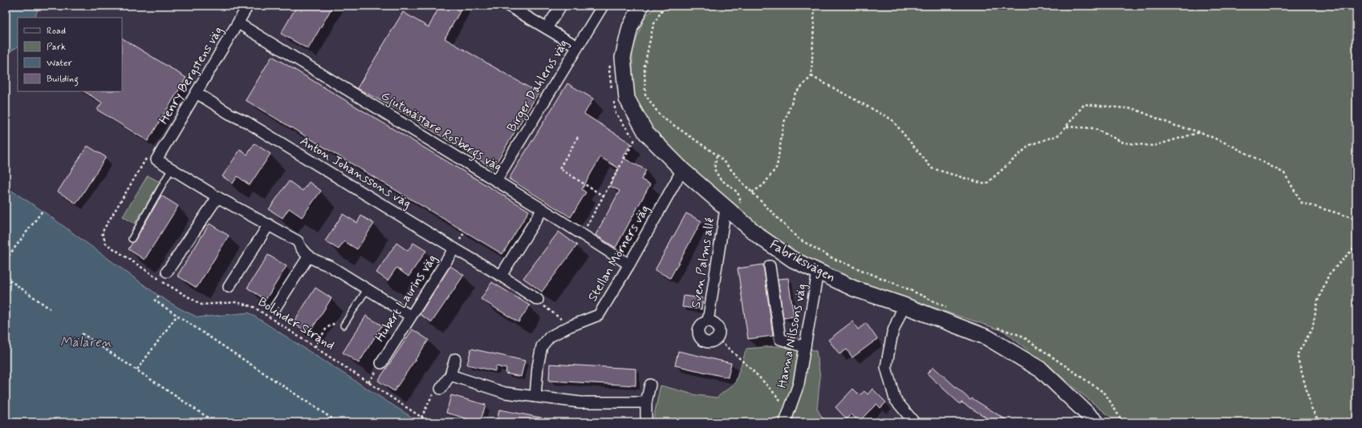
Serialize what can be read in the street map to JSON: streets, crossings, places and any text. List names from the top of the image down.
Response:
{
  "streets": {
    "street": [
      "Henry Bergstens väg",
      "Birger Dahlerus väg",
      "Gjutmästare Rosbergs väg",
      "Anton Johanssons väg",
      "Stellan Mörners väg",
      "Fabriksvägen",
      "Sven Palms allé",
      "Hubert Laurins väg",
      "Hanna Nilssons väg"
    ],
    "path": ["Bolinder Strand"]
  },
  "crossings": [
    ["Henry Bergstens väg", "Gjutmästare Rosbergs väg"],
    ["Henry Bergstens väg", "Anton Johanssons väg"],
    ["Birger Dahlerus väg", "Gjutmästare Rosbergs väg"],
    ["Gjutmästare Rosbergs väg", "Stellan Mörners väg"],
    ["Anton Johanssons väg", "Hubert Laurins väg"],
    ["Stellan Mörners väg", "Fabriksvägen"],
    ["Fabriksvägen", "Sven Palms allé"],
    ["Fabriksvägen", "Hanna Nilssons väg"]
  ],
  "water": ["Mälaren"],
  "legend": [
    "Road",
    "Park",
    "Water",
    "Building"
  ]
}
